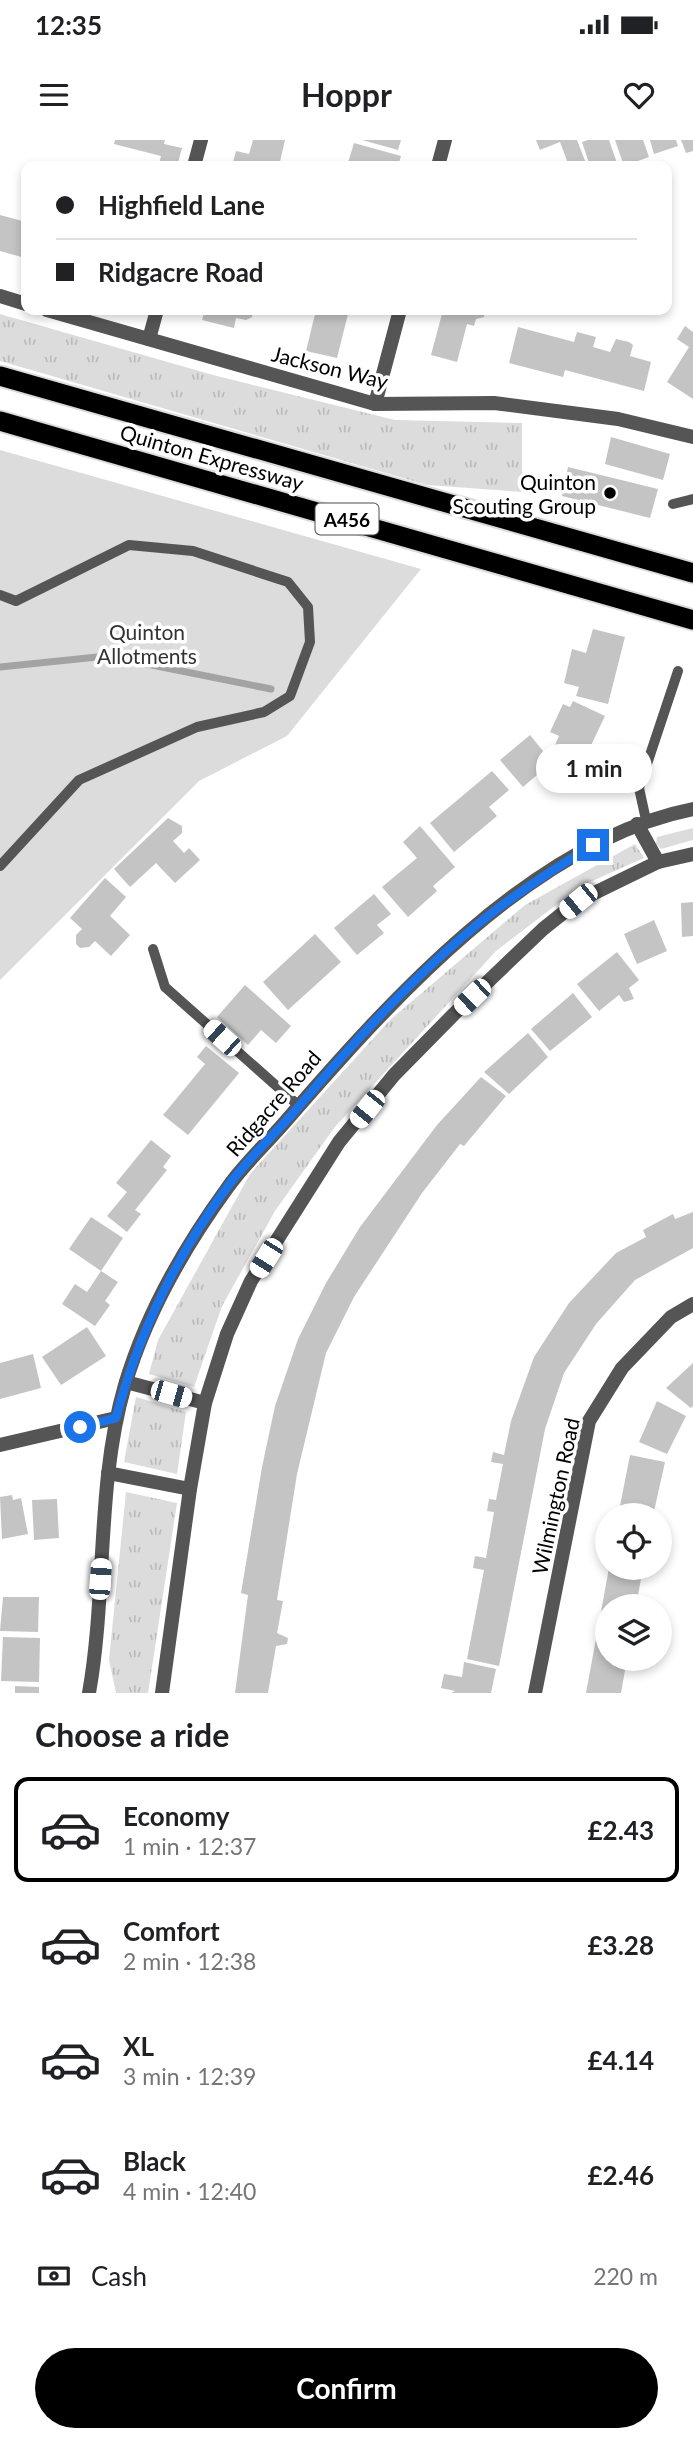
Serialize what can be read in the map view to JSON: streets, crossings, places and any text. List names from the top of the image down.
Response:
{
  "streets": {
    "highway": ["Quinton Expressway", "A456"],
    "street": ["Jackson Way", "Ridgacre Road", "Wilmington Road"]
  },
  "parks": ["Quinton Allotments"],
  "places": ["Quinton Scouting Group"],
  "page": {
    "status": "12:35",
    "header": "Hoppr",
    "banner": ["Highfield Lane", "Ridgacre Road"],
    "bubble": "1 min",
    "heading": "Choose a ride",
    "list": [
      {
        "name": "Economy",
        "note": "1 min · 12:37",
        "value": "£2.43"
      },
      {
        "name": "Comfort",
        "note": "2 min · 12:38",
        "value": "£3.28"
      },
      {
        "name": "XL",
        "note": "3 min · 12:39",
        "value": "£4.14"
      },
      {
        "name": "Black",
        "note": "4 min · 12:40",
        "value": "£2.46"
      }
    ],
    "pay": ["Cash", "220 m"],
    "buttons": "Confirm"
  }
}
